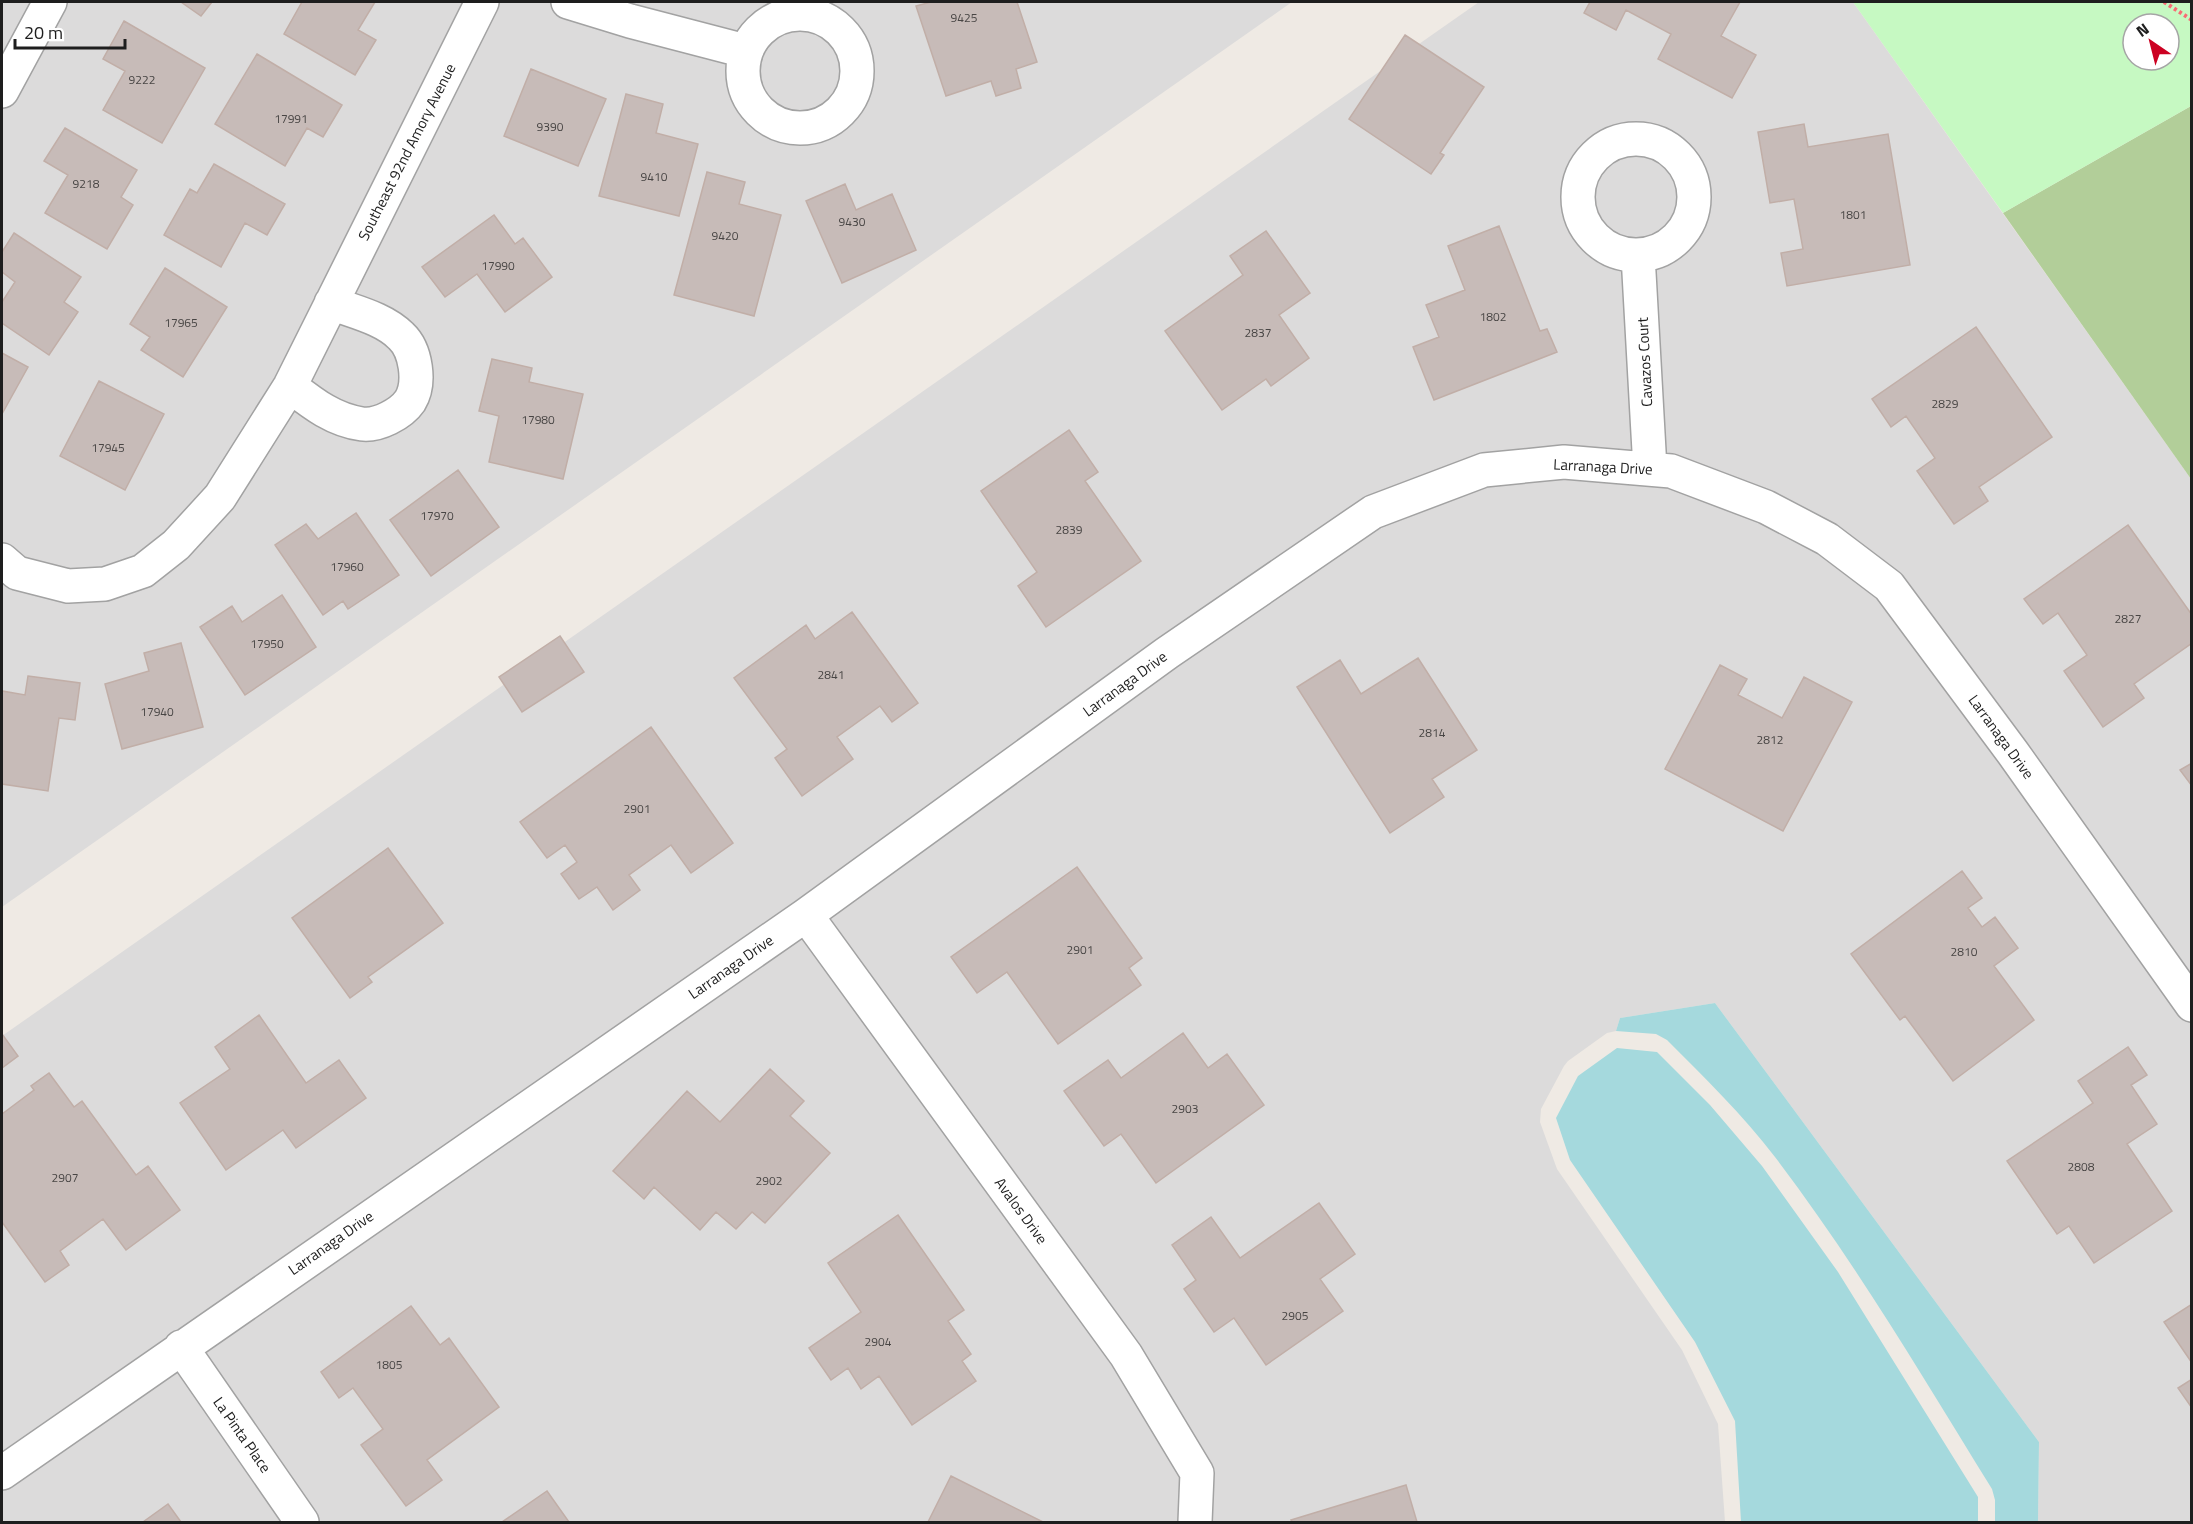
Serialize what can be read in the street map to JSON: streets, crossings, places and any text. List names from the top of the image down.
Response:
{
  "streets": {
    "street": [
      "Southeast 92nd Amory Avenue",
      "Cavazos Court",
      "Larranaga Drive",
      "Avalos Drive",
      "La Pinta Place"
    ]
  },
  "crossings": [
    ["Cavazos Court", "Larranaga Drive"],
    ["Larranaga Drive", "Avalos Drive"],
    ["Larranaga Drive", "La Pinta Place"]
  ],
  "house_numbers": [
    "9425",
    "9222",
    "17991",
    "9390",
    "9410",
    "9218",
    "1801",
    "9430",
    "9420",
    "17990",
    "1802",
    "17965",
    "2837",
    "2829",
    "17980",
    "17945",
    "17970",
    "2839",
    "17960",
    "2827",
    "17950",
    "2841",
    "17940",
    "2814",
    "2812",
    "2901",
    "2901",
    "2810",
    "2903",
    "2808",
    "2907",
    "2902",
    "2905",
    "2904",
    "1805"
  ],
  "scale_bar": "20 m",
  "north": "top left"
}
